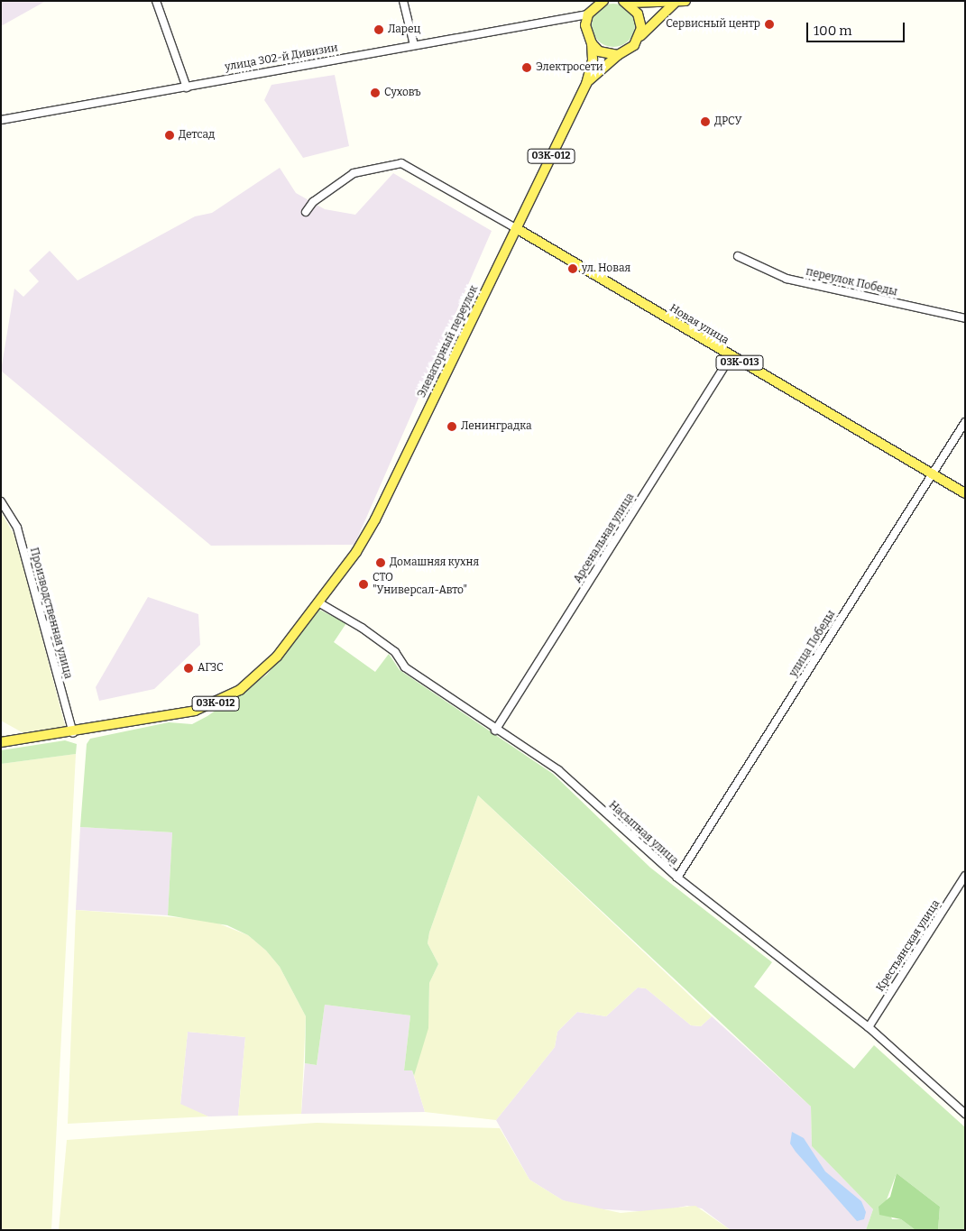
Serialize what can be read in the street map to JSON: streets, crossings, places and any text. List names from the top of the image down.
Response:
{
  "streets": {
    "main road": [
      "03К-012",
      "Новая улица",
      "Элеваторный переулок",
      "03К-013"
    ],
    "street": [
      "улица 302-й Дивизии",
      "переулок Победы",
      "Арсенальная улица",
      "Производственная улица",
      "улица Победы",
      "Насыпная улица",
      "Крестьянская улица"
    ]
  },
  "crossings": [
    ["улица 302-й Дивизии", "Элеваторный переулок"],
    ["03К-012", "Элеваторный переулок"],
    ["03К-012", "Производственная улица"],
    ["03К-012", "Насыпная улица"],
    ["Новая улица", "Элеваторный переулок"],
    ["Новая улица", "Арсенальная улица"],
    ["Новая улица", "улица Победы"],
    ["Элеваторный переулок", "Насыпная улица"],
    ["Арсенальная улица", "Насыпная улица"],
    ["улица Победы", "Насыпная улица"],
    ["Насыпная улица", "Крестьянская улица"]
  ],
  "places": [
    "Сервисный центр",
    "Ларец",
    "Электросети",
    "Суховъ",
    "ДРСУ",
    "Детсад",
    "ул. Новая",
    "Ленинградка",
    "Домашняя кухня",
    "СТО \"Универсал-Авто\"",
    "АГЗС"
  ],
  "scale_bar": "100 m"
}
